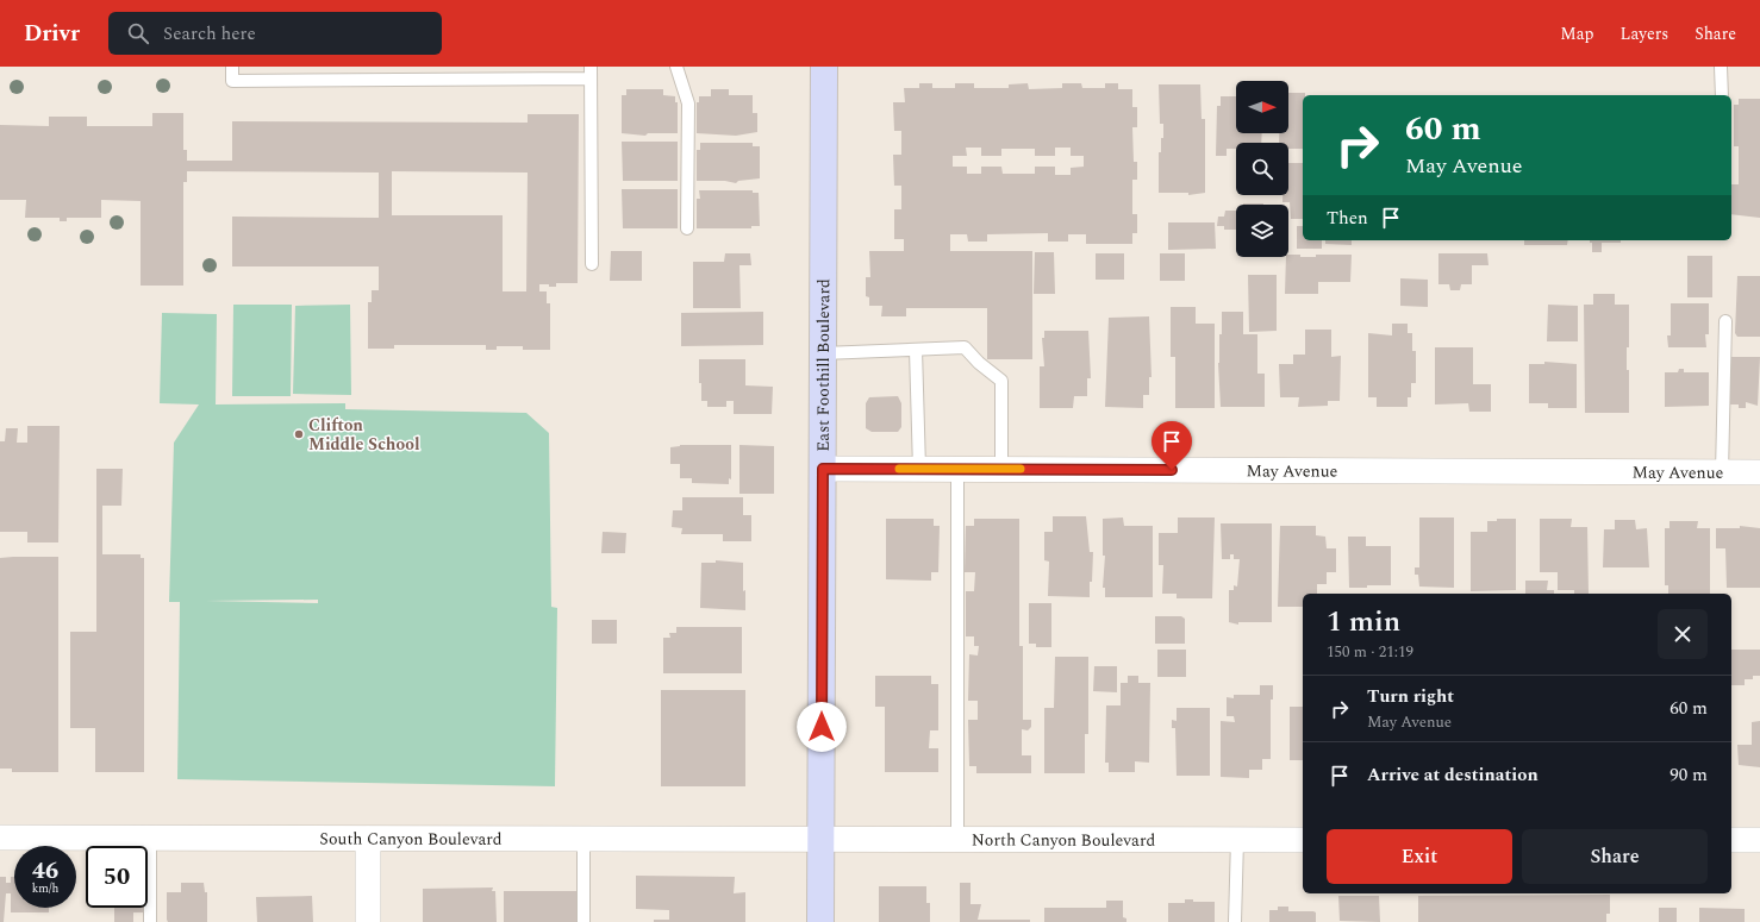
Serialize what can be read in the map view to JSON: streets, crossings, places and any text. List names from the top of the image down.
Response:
{
  "streets": {
    "main road": ["East Foothill Boulevard"],
    "street": ["May Avenue", "South Canyon Boulevard", "North Canyon Boulevard"]
  },
  "crossings": [
    ["East Foothill Boulevard", "May Avenue"],
    ["East Foothill Boulevard", "South Canyon Boulevard"],
    ["East Foothill Boulevard", "North Canyon Boulevard"],
    ["South Canyon Boulevard", "North Canyon Boulevard"]
  ],
  "places": ["Clifton Middle School"],
  "north": "right",
  "page": {
    "header": "Drivr",
    "search": "Search here",
    "nav": ["Map", "Layers", "Share"],
    "turn": ["60 m", "May Avenue"],
    "then": "Then",
    "heading": ["1 min", "150 m · 21:19"],
    "list": [
      {
        "name": "Turn right",
        "note": "May Avenue",
        "value": "60 m"
      },
      {
        "name": "Arrive at destination",
        "value": "90 m"
      }
    ],
    "buttons": ["Exit", "Share"],
    "speed": "46 km/h",
    "limit": "50"
  }
}
